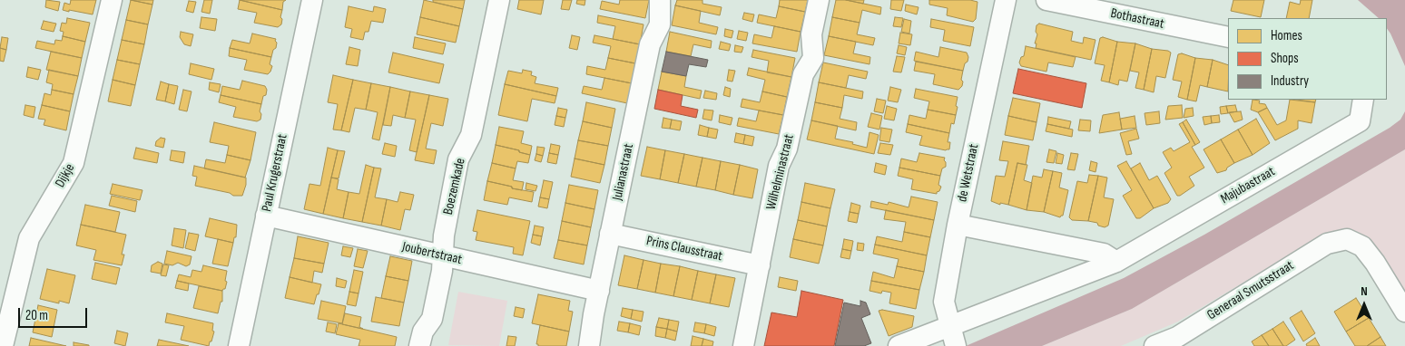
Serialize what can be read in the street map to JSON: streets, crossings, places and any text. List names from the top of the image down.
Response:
{
  "streets": {
    "street": [
      "Bothastraat",
      "Julianastraat",
      "Wilhelminastraat",
      "Paul Krugerstraat",
      "de Wetstraat",
      "Dijkje",
      "Majubastraat",
      "Boezemkade",
      "Prins Clausstraat",
      "Joubertstraat",
      "Generaal Smutsstraat"
    ]
  },
  "crossings": [
    ["Julianastraat", "Prins Clausstraat"],
    ["Julianastraat", "Joubertstraat"],
    ["Wilhelminastraat", "Prins Clausstraat"],
    ["Paul Krugerstraat", "Joubertstraat"],
    ["de Wetstraat", "Majubastraat"],
    ["Boezemkade", "Joubertstraat"]
  ],
  "legend": ["Homes", "Shops", "Industry"],
  "scale_bar": "20 m",
  "north": "top"
}
